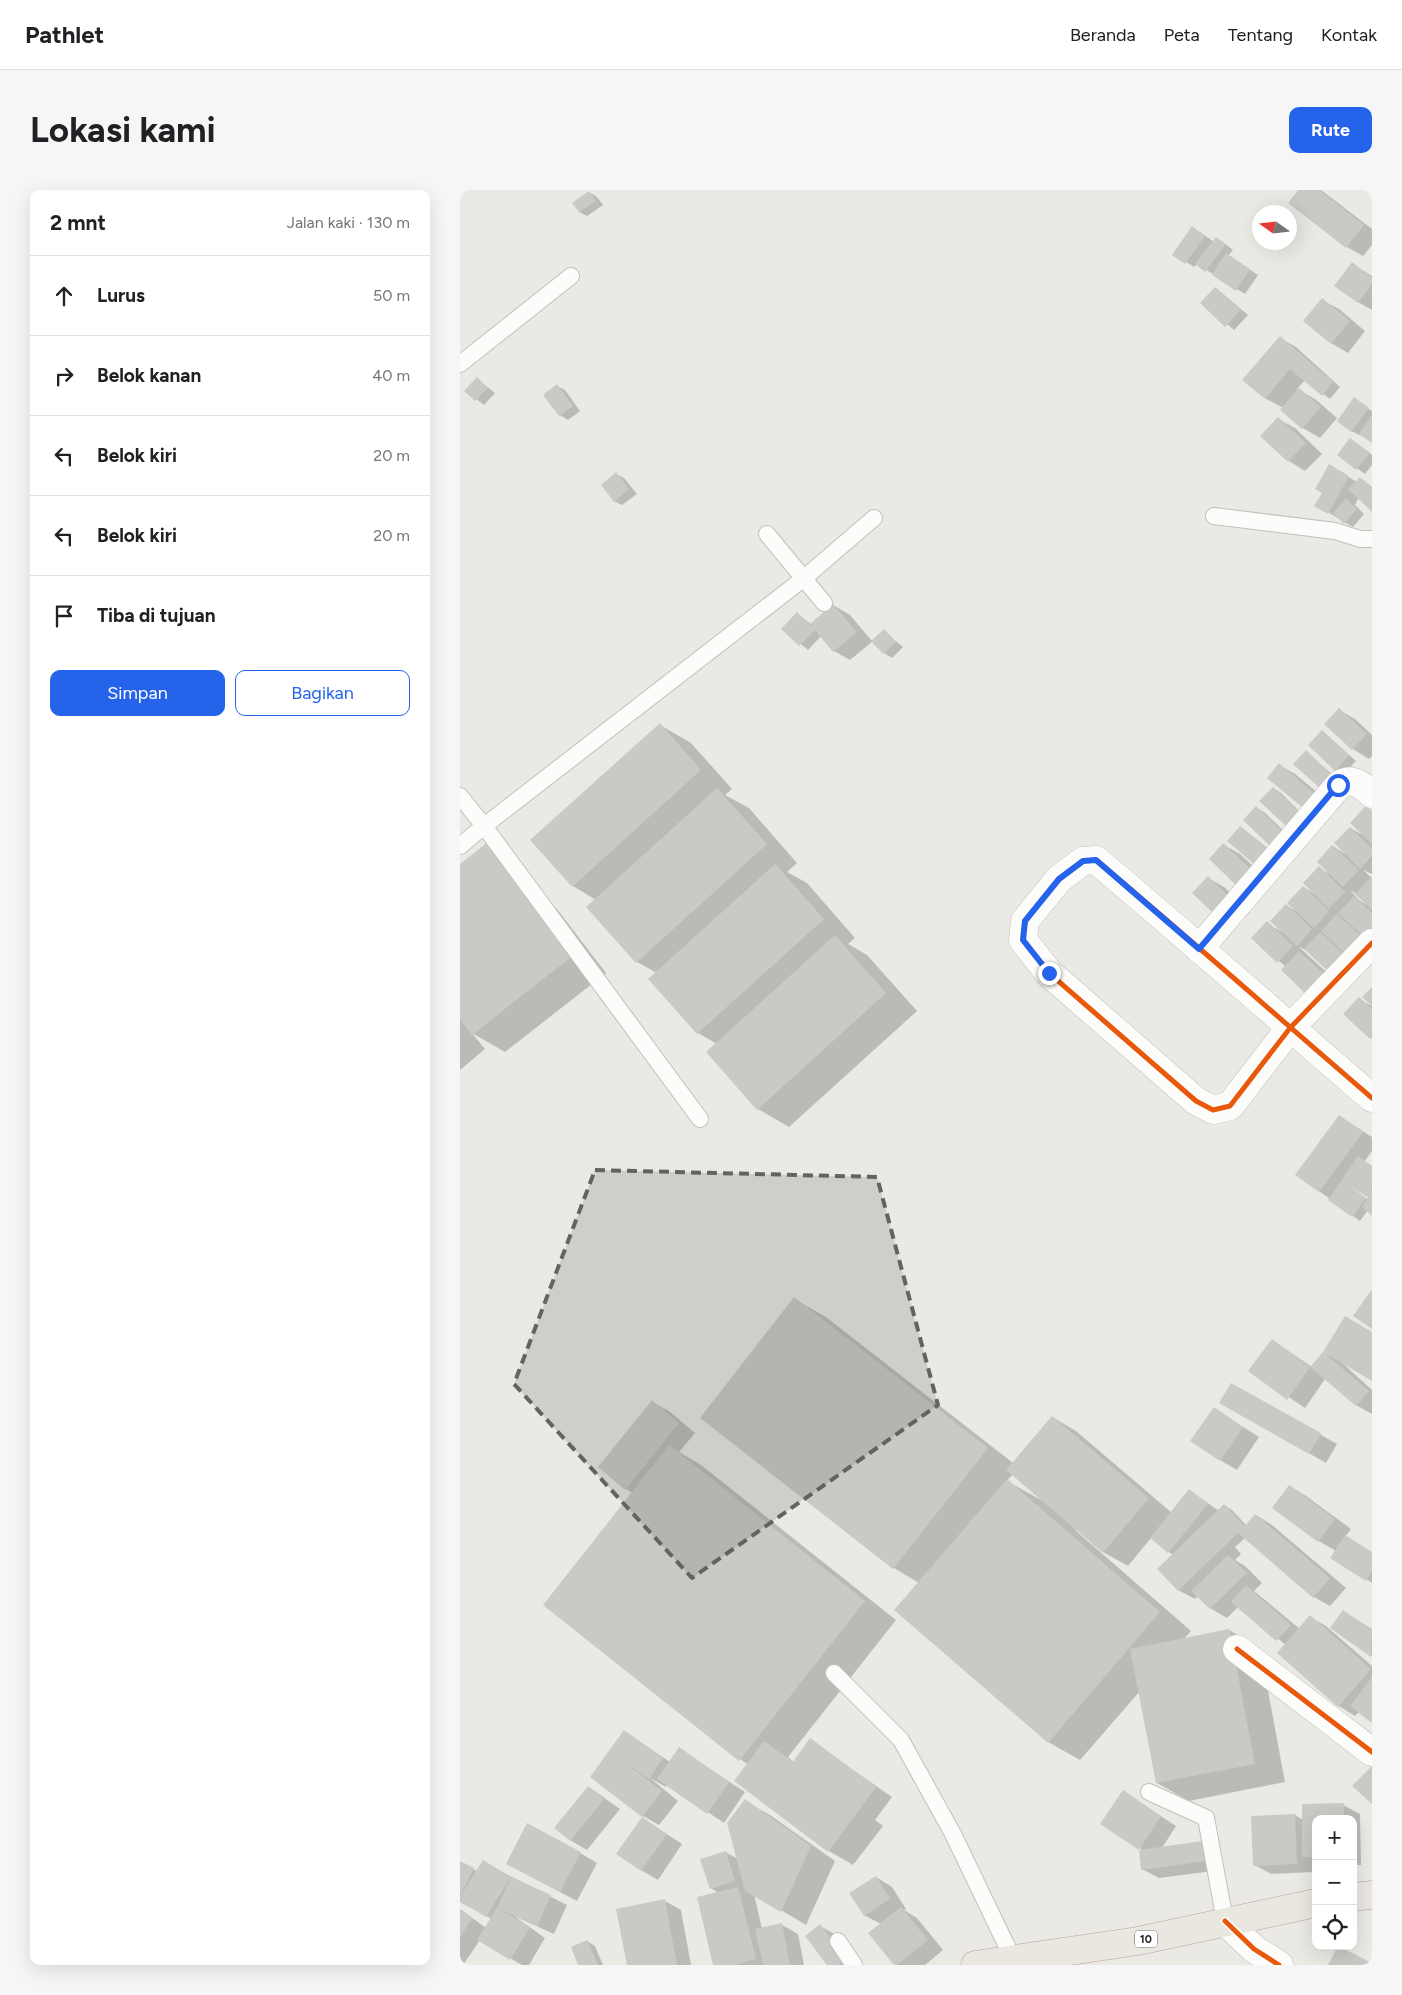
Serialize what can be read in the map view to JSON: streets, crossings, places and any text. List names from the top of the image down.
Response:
{
  "streets": {
    "highway": ["10"]
  },
  "north": "left",
  "page": {
    "header": "Pathlet",
    "nav": [
      "Beranda",
      "Peta",
      "Tentang",
      "Kontak"
    ],
    "buttons": [
      "Rute",
      ["Simpan", "Bagikan"]
    ],
    "title": "Lokasi kami",
    "heading": ["2 mnt", "Jalan kaki · 130 m"],
    "list": [
      ["Lurus", "50 m"],
      ["Belok kanan", "40 m"],
      ["Belok kiri", "20 m"],
      ["Belok kiri", "20 m"],
      "Tiba di tujuan"
    ],
    "map_buttons": ["+", "−"]
  }
}
